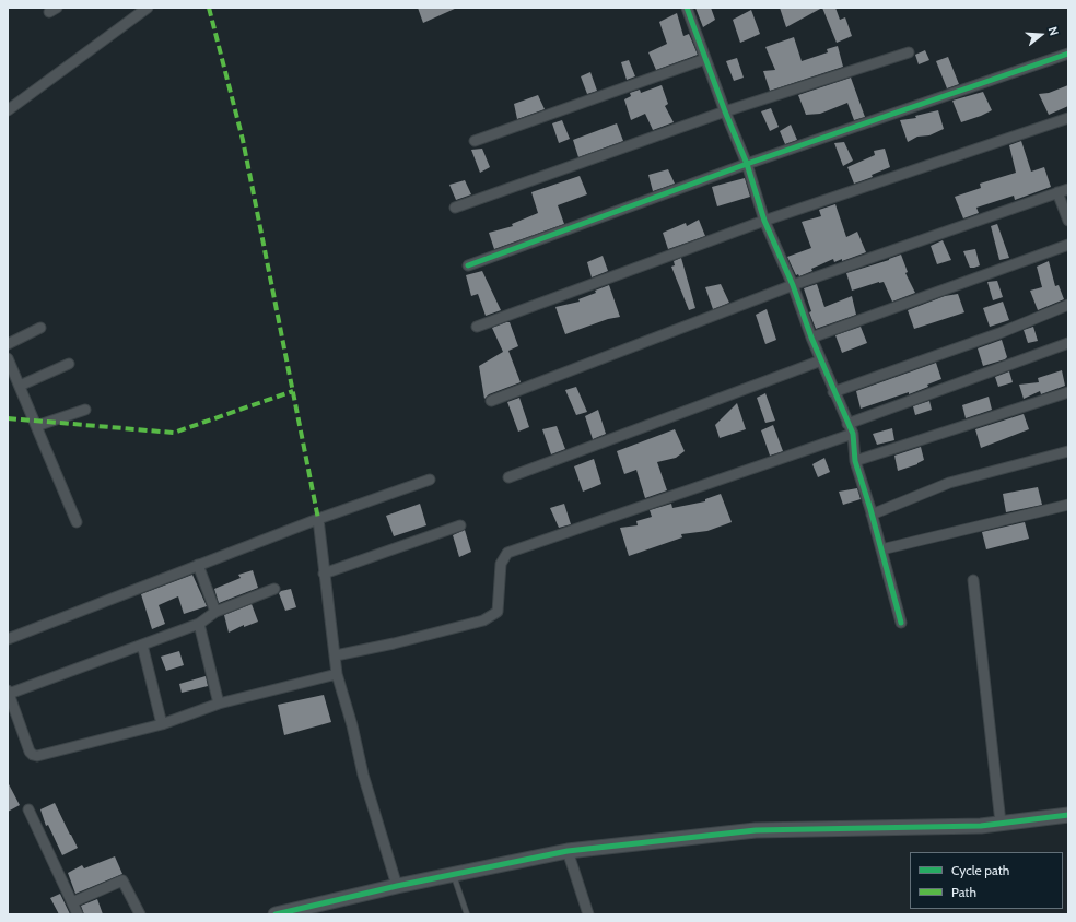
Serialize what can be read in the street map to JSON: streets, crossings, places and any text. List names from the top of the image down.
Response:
{
  "legend": ["Cycle path", "Path"],
  "north": "right"
}
